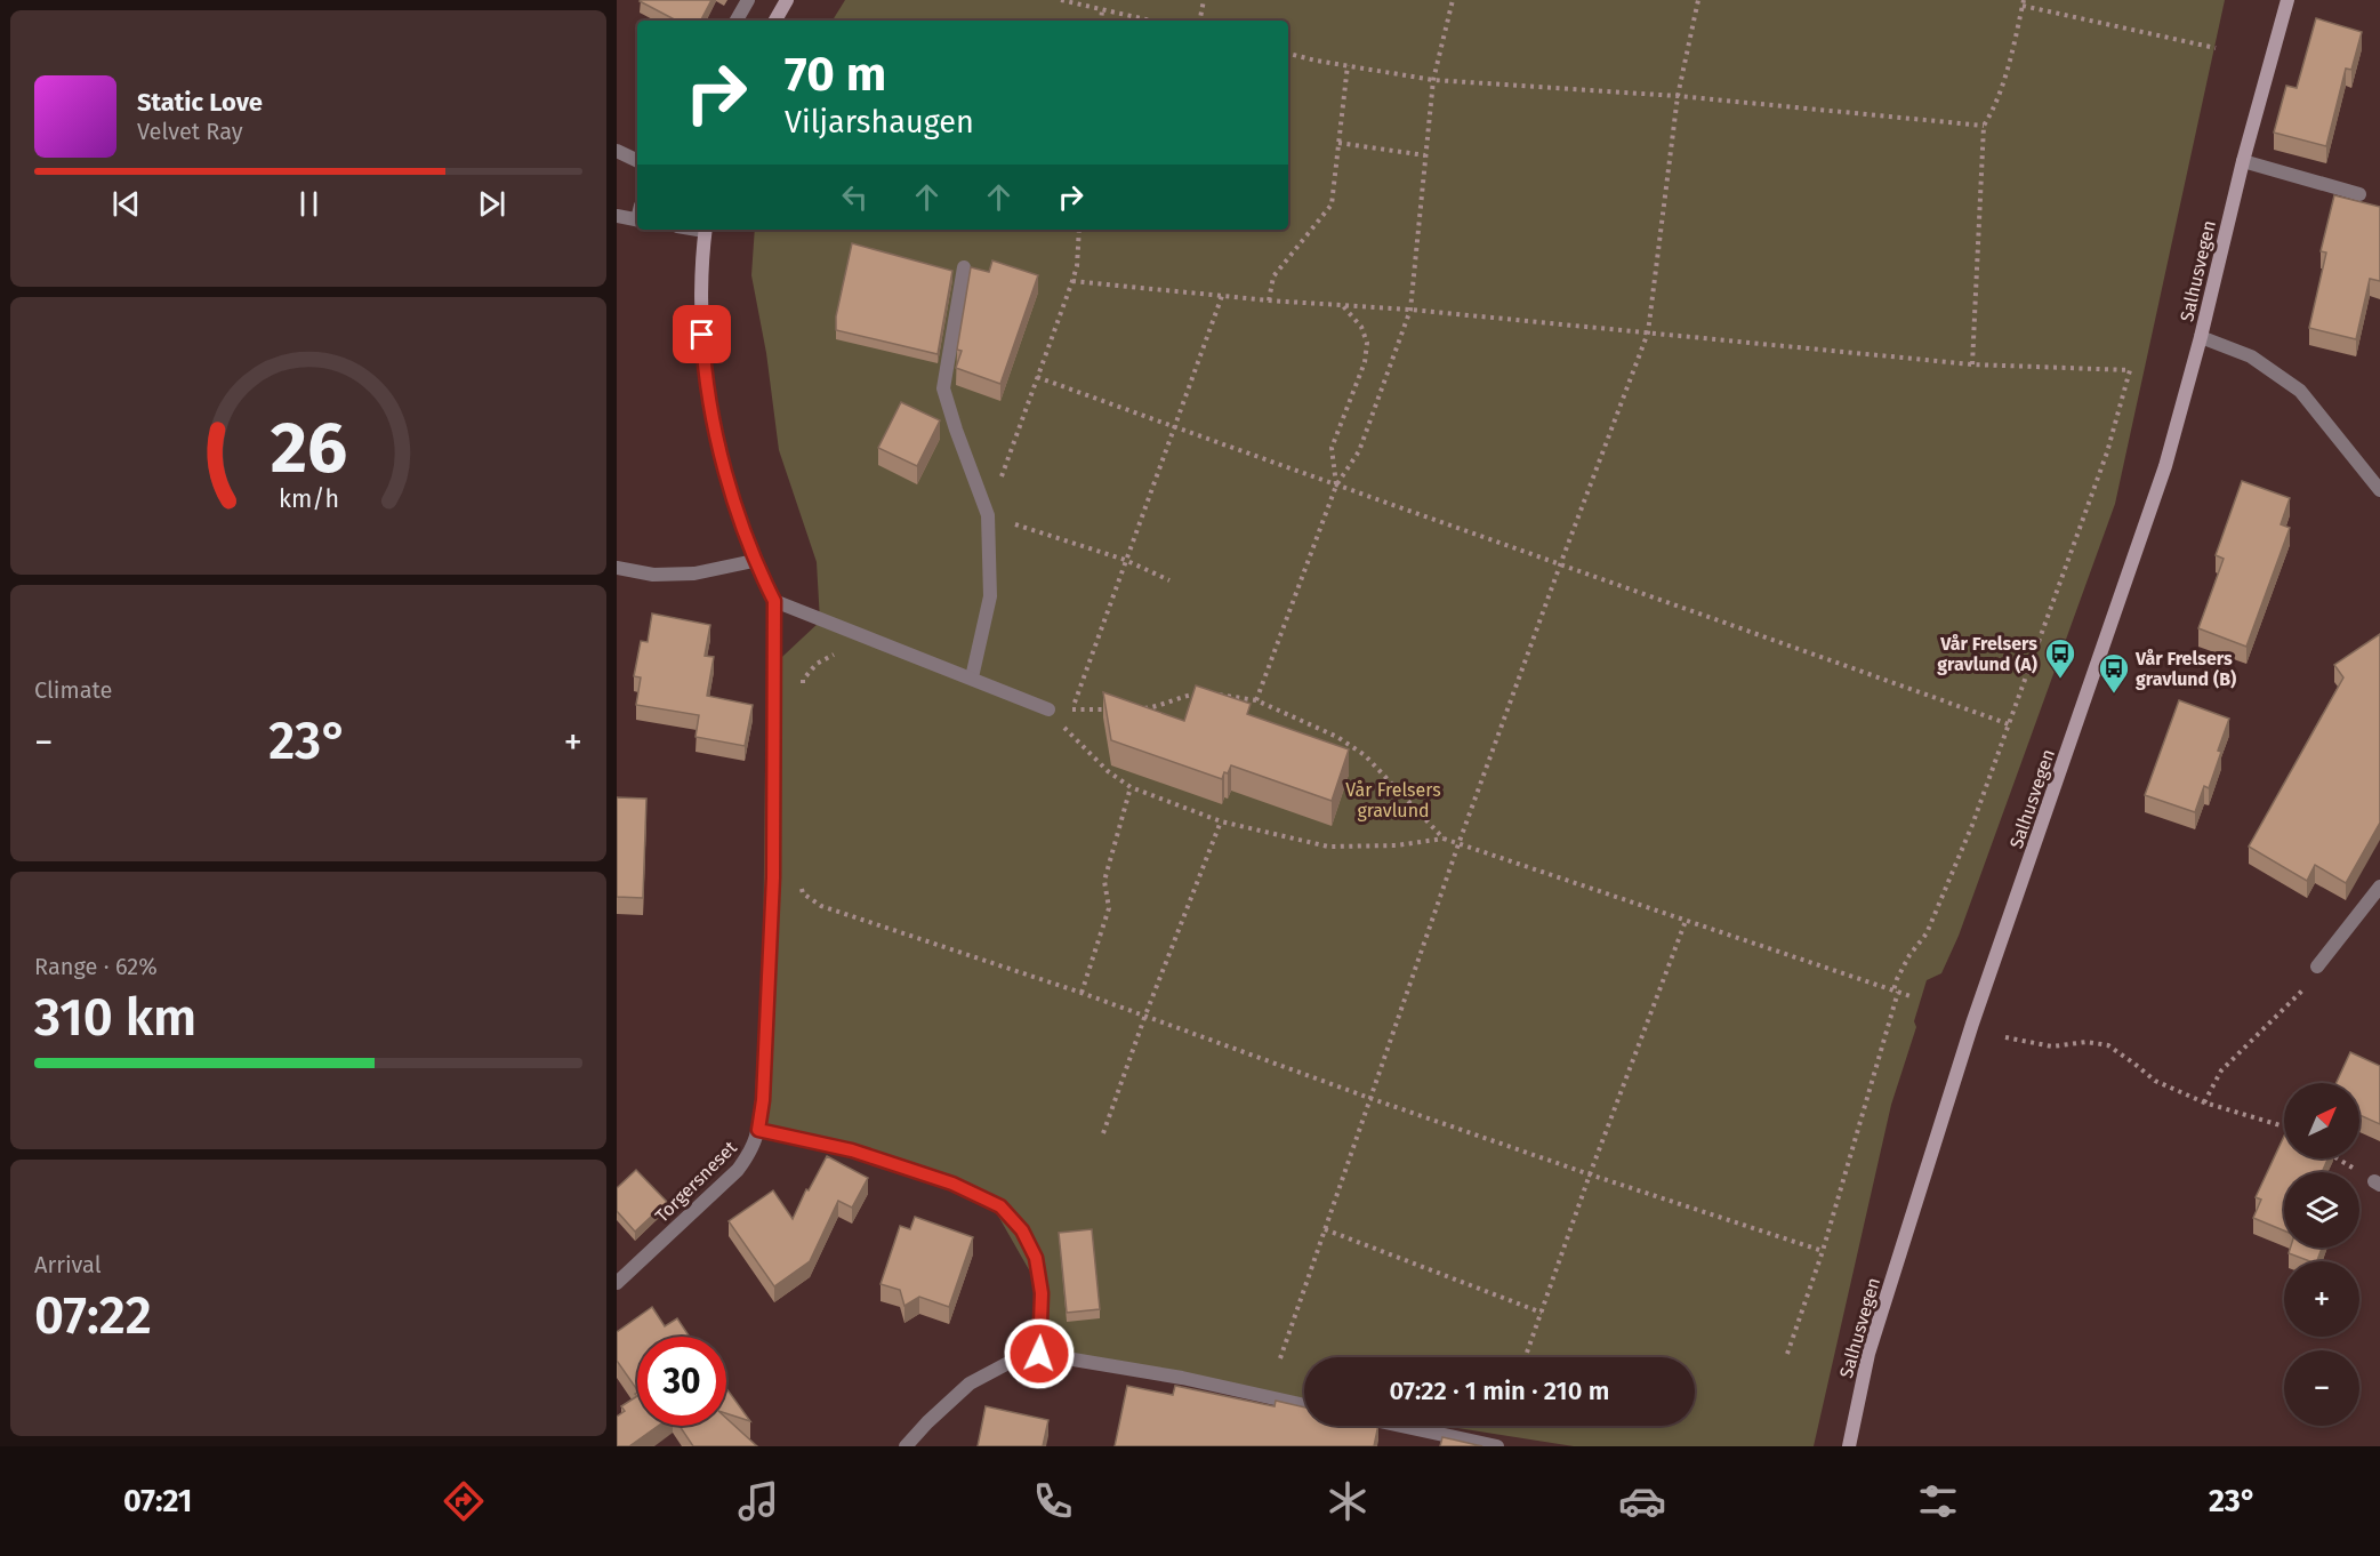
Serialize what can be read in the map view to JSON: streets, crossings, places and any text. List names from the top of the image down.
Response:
{
  "streets": {
    "main road": ["Salhusvegen"],
    "street": ["Torgersneset"]
  },
  "parks": ["Vår Frelsers gravlund"],
  "places": {
    "bus stop": ["Vår Frelsers gravlund (A)", "Vår Frelsers gravlund (B)"]
  },
  "north": "top right",
  "page": {
    "turn": ["70 m", "Viljarshaugen"],
    "song": ["Static Love", "Velvet Ray"],
    "tile": [
      "Climate",
      ["Range · 62%", "310 km"],
      ["Arrival", "07:22"]
    ],
    "heat": ["−", "23°", "+"],
    "map_buttons": ["+", "−"],
    "limit": "30",
    "trip": "07:22 · 1 min · 210 m",
    "tabs": ["07:21", "23°"],
    "gauge": ["26", "km/h"]
  }
}
